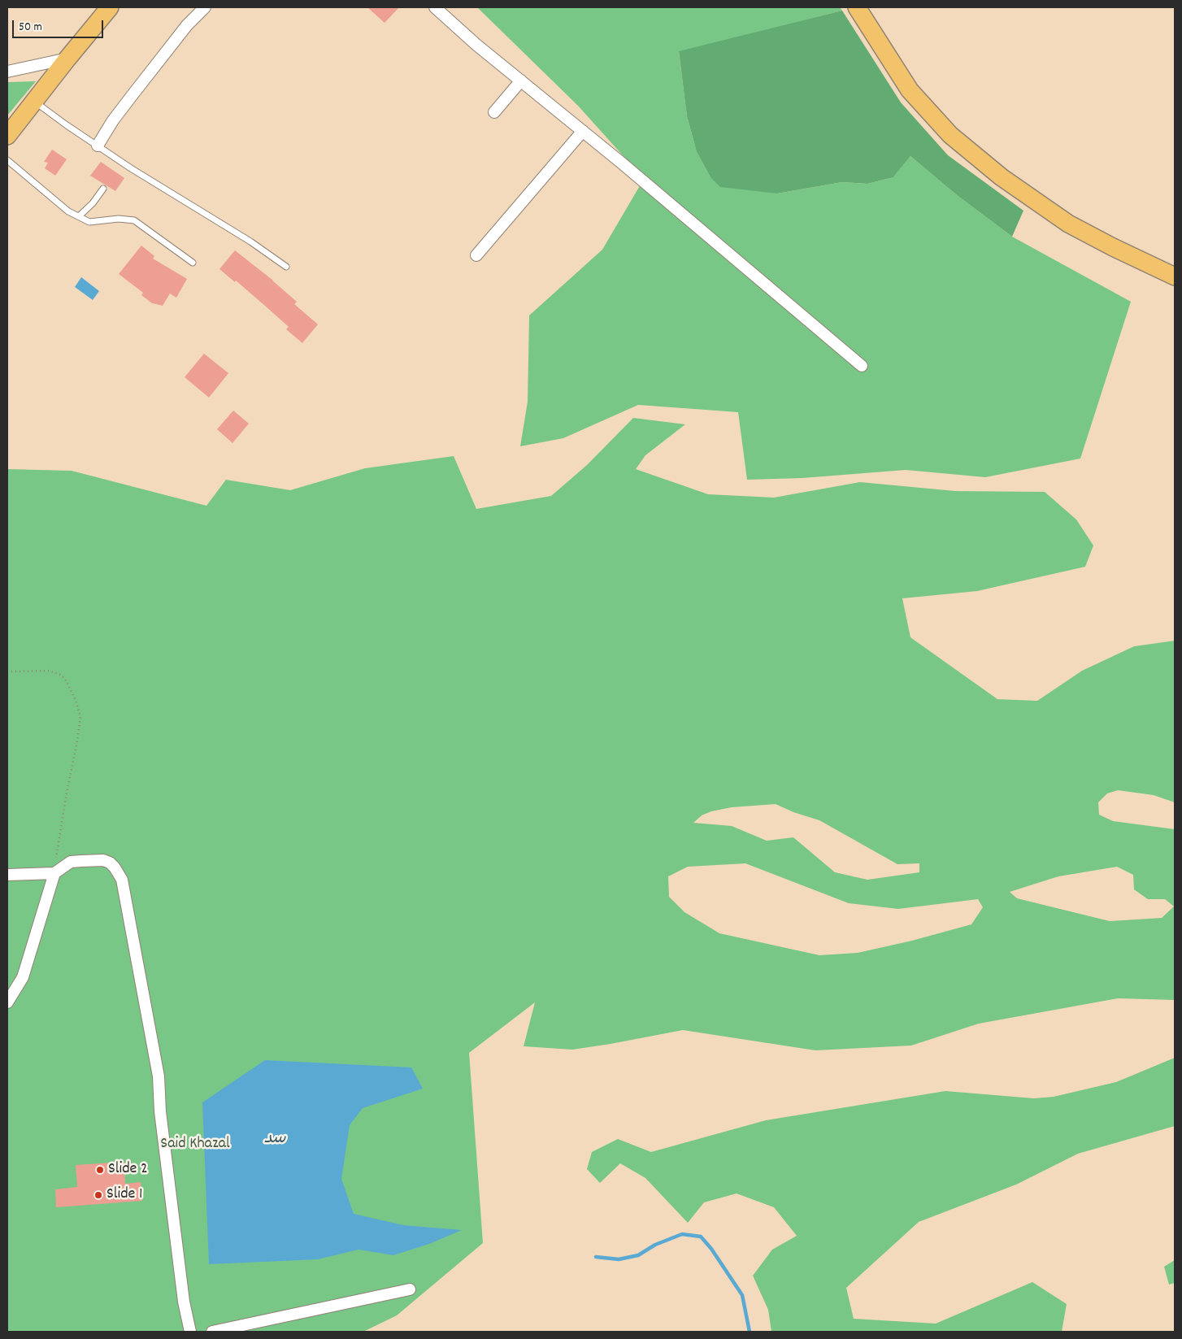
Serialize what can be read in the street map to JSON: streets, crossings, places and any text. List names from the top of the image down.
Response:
{
  "water": ["سد"],
  "parks": ["Said Khazal"],
  "places": ["Slide 2", "Slide 1"],
  "scale_bar": "50 m"
}
